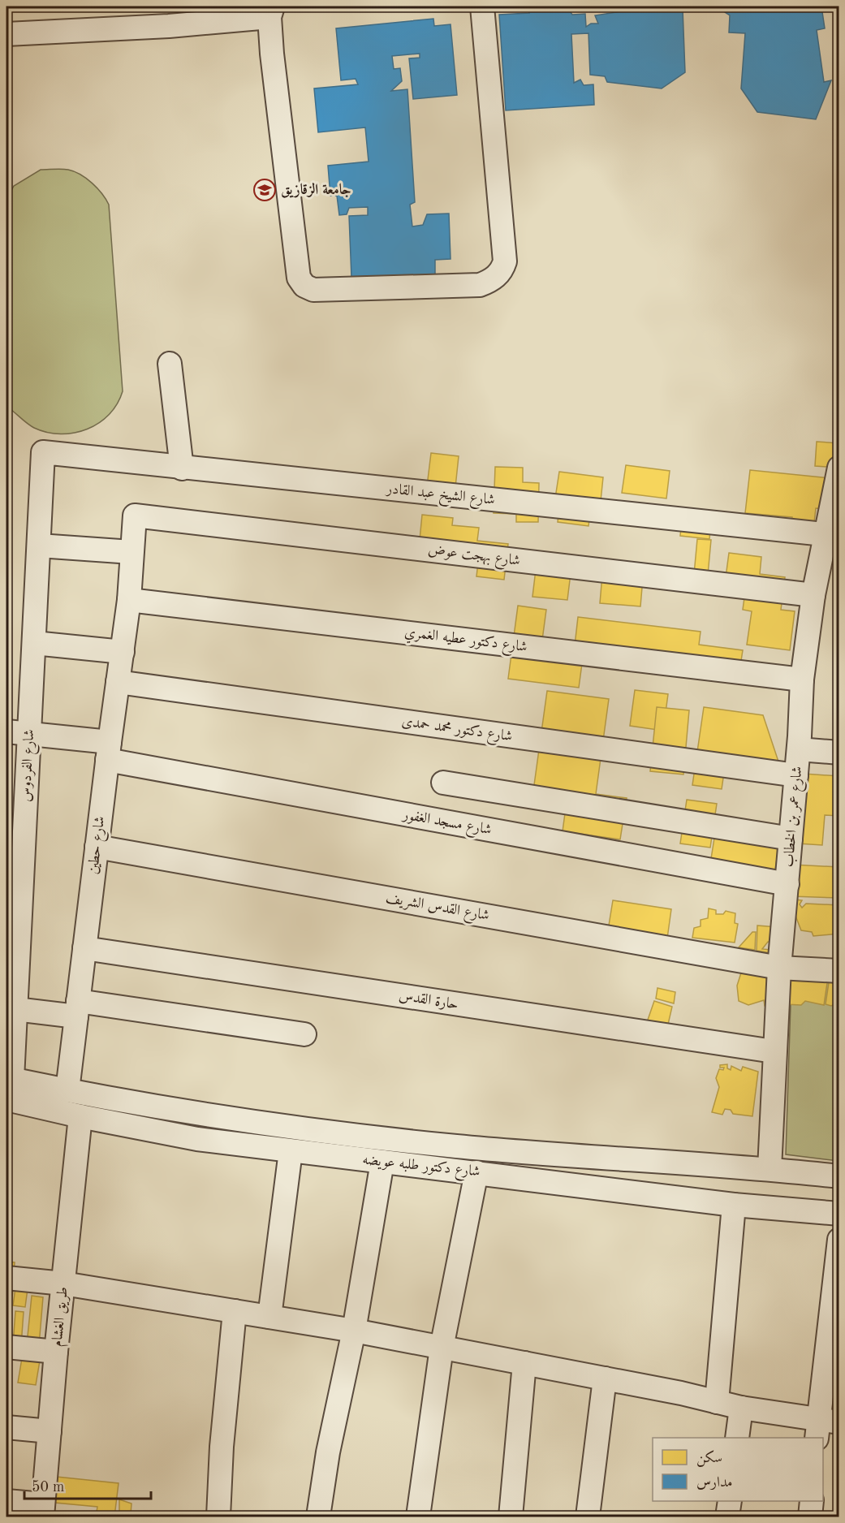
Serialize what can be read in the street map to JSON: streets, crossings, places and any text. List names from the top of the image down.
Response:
{
  "streets": {
    "street": [
      "شارع الشيخ عبد القادر",
      "شارع بهجت عوض",
      "شارع دكتور عطيه الغمري",
      "شارع دكتور محمد حمدى",
      "شارع الفردوس",
      "شارع عمر بن الخطاب",
      "شارع مسجد الغفور",
      "شارع حطين",
      "شارع القدس الشريف",
      "حارة القدس",
      "شارع دكتور طلبه عويضه",
      "طريق الغشام"
    ]
  },
  "crossings": [
    ["شارع الشيخ عبد القادر", "شارع الفردوس"],
    ["شارع الشيخ عبد القادر", "شارع عمر بن الخطاب"],
    ["شارع بهجت عوض", "شارع عمر بن الخطاب"],
    ["شارع بهجت عوض", "شارع حطين"],
    ["شارع دكتور عطيه الغمري", "شارع عمر بن الخطاب"],
    ["شارع دكتور عطيه الغمري", "شارع حطين"],
    ["شارع دكتور محمد حمدى", "شارع عمر بن الخطاب"],
    ["شارع دكتور محمد حمدى", "شارع حطين"],
    ["شارع الفردوس", "شارع مسجد الغفور"],
    ["شارع الفردوس", "شارع دكتور طلبه عويضه"],
    ["شارع عمر بن الخطاب", "شارع مسجد الغفور"],
    ["شارع عمر بن الخطاب", "شارع القدس الشريف"],
    ["شارع عمر بن الخطاب", "حارة القدس"],
    ["شارع عمر بن الخطاب", "شارع دكتور طلبه عويضه"],
    ["شارع مسجد الغفور", "شارع حطين"],
    ["شارع حطين", "شارع القدس الشريف"],
    ["شارع حطين", "حارة القدس"],
    ["شارع حطين", "شارع دكتور طلبه عويضه"],
    ["شارع دكتور طلبه عويضه", "طريق الغشام"]
  ],
  "places": {
    "school or university": ["جامعة الزقازيق"]
  },
  "legend": ["سكن", "مدارس"],
  "scale_bar": "50 m"
}
